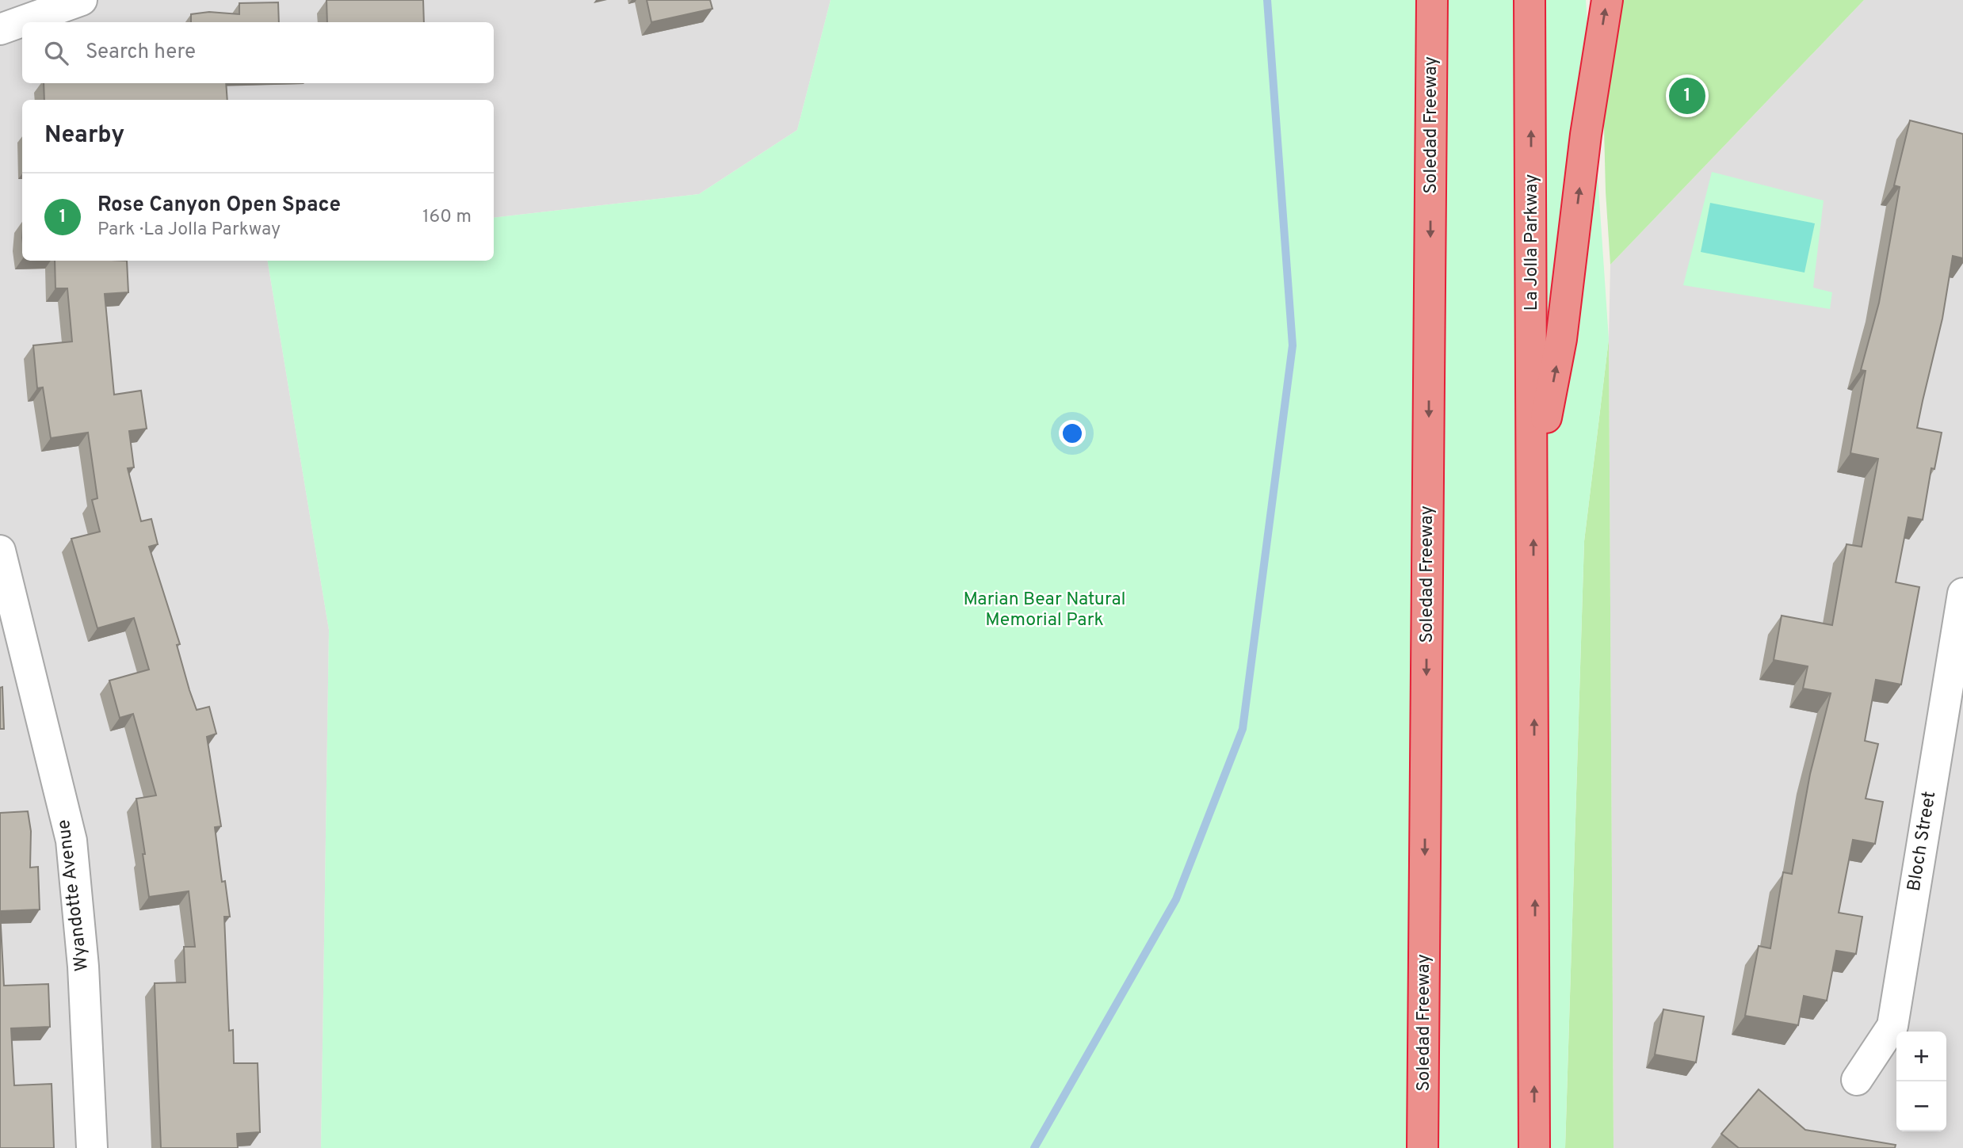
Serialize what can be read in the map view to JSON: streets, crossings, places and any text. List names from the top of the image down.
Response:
{
  "streets": {
    "highway": ["Soledad Freeway", "La Jolla Parkway"],
    "street": ["Bloch Street", "Wyandotte Avenue"]
  },
  "parks": ["Marian Bear Natural Memorial Park"],
  "page": {
    "search": "Search here",
    "pins": "1",
    "heading": "Nearby",
    "list": [
      {
        "mark": "1",
        "name": "Rose Canyon Open Space",
        "note": "Park · La Jolla Parkway",
        "value": "160 m"
      }
    ],
    "map_buttons": ["+", "−"]
  }
}
